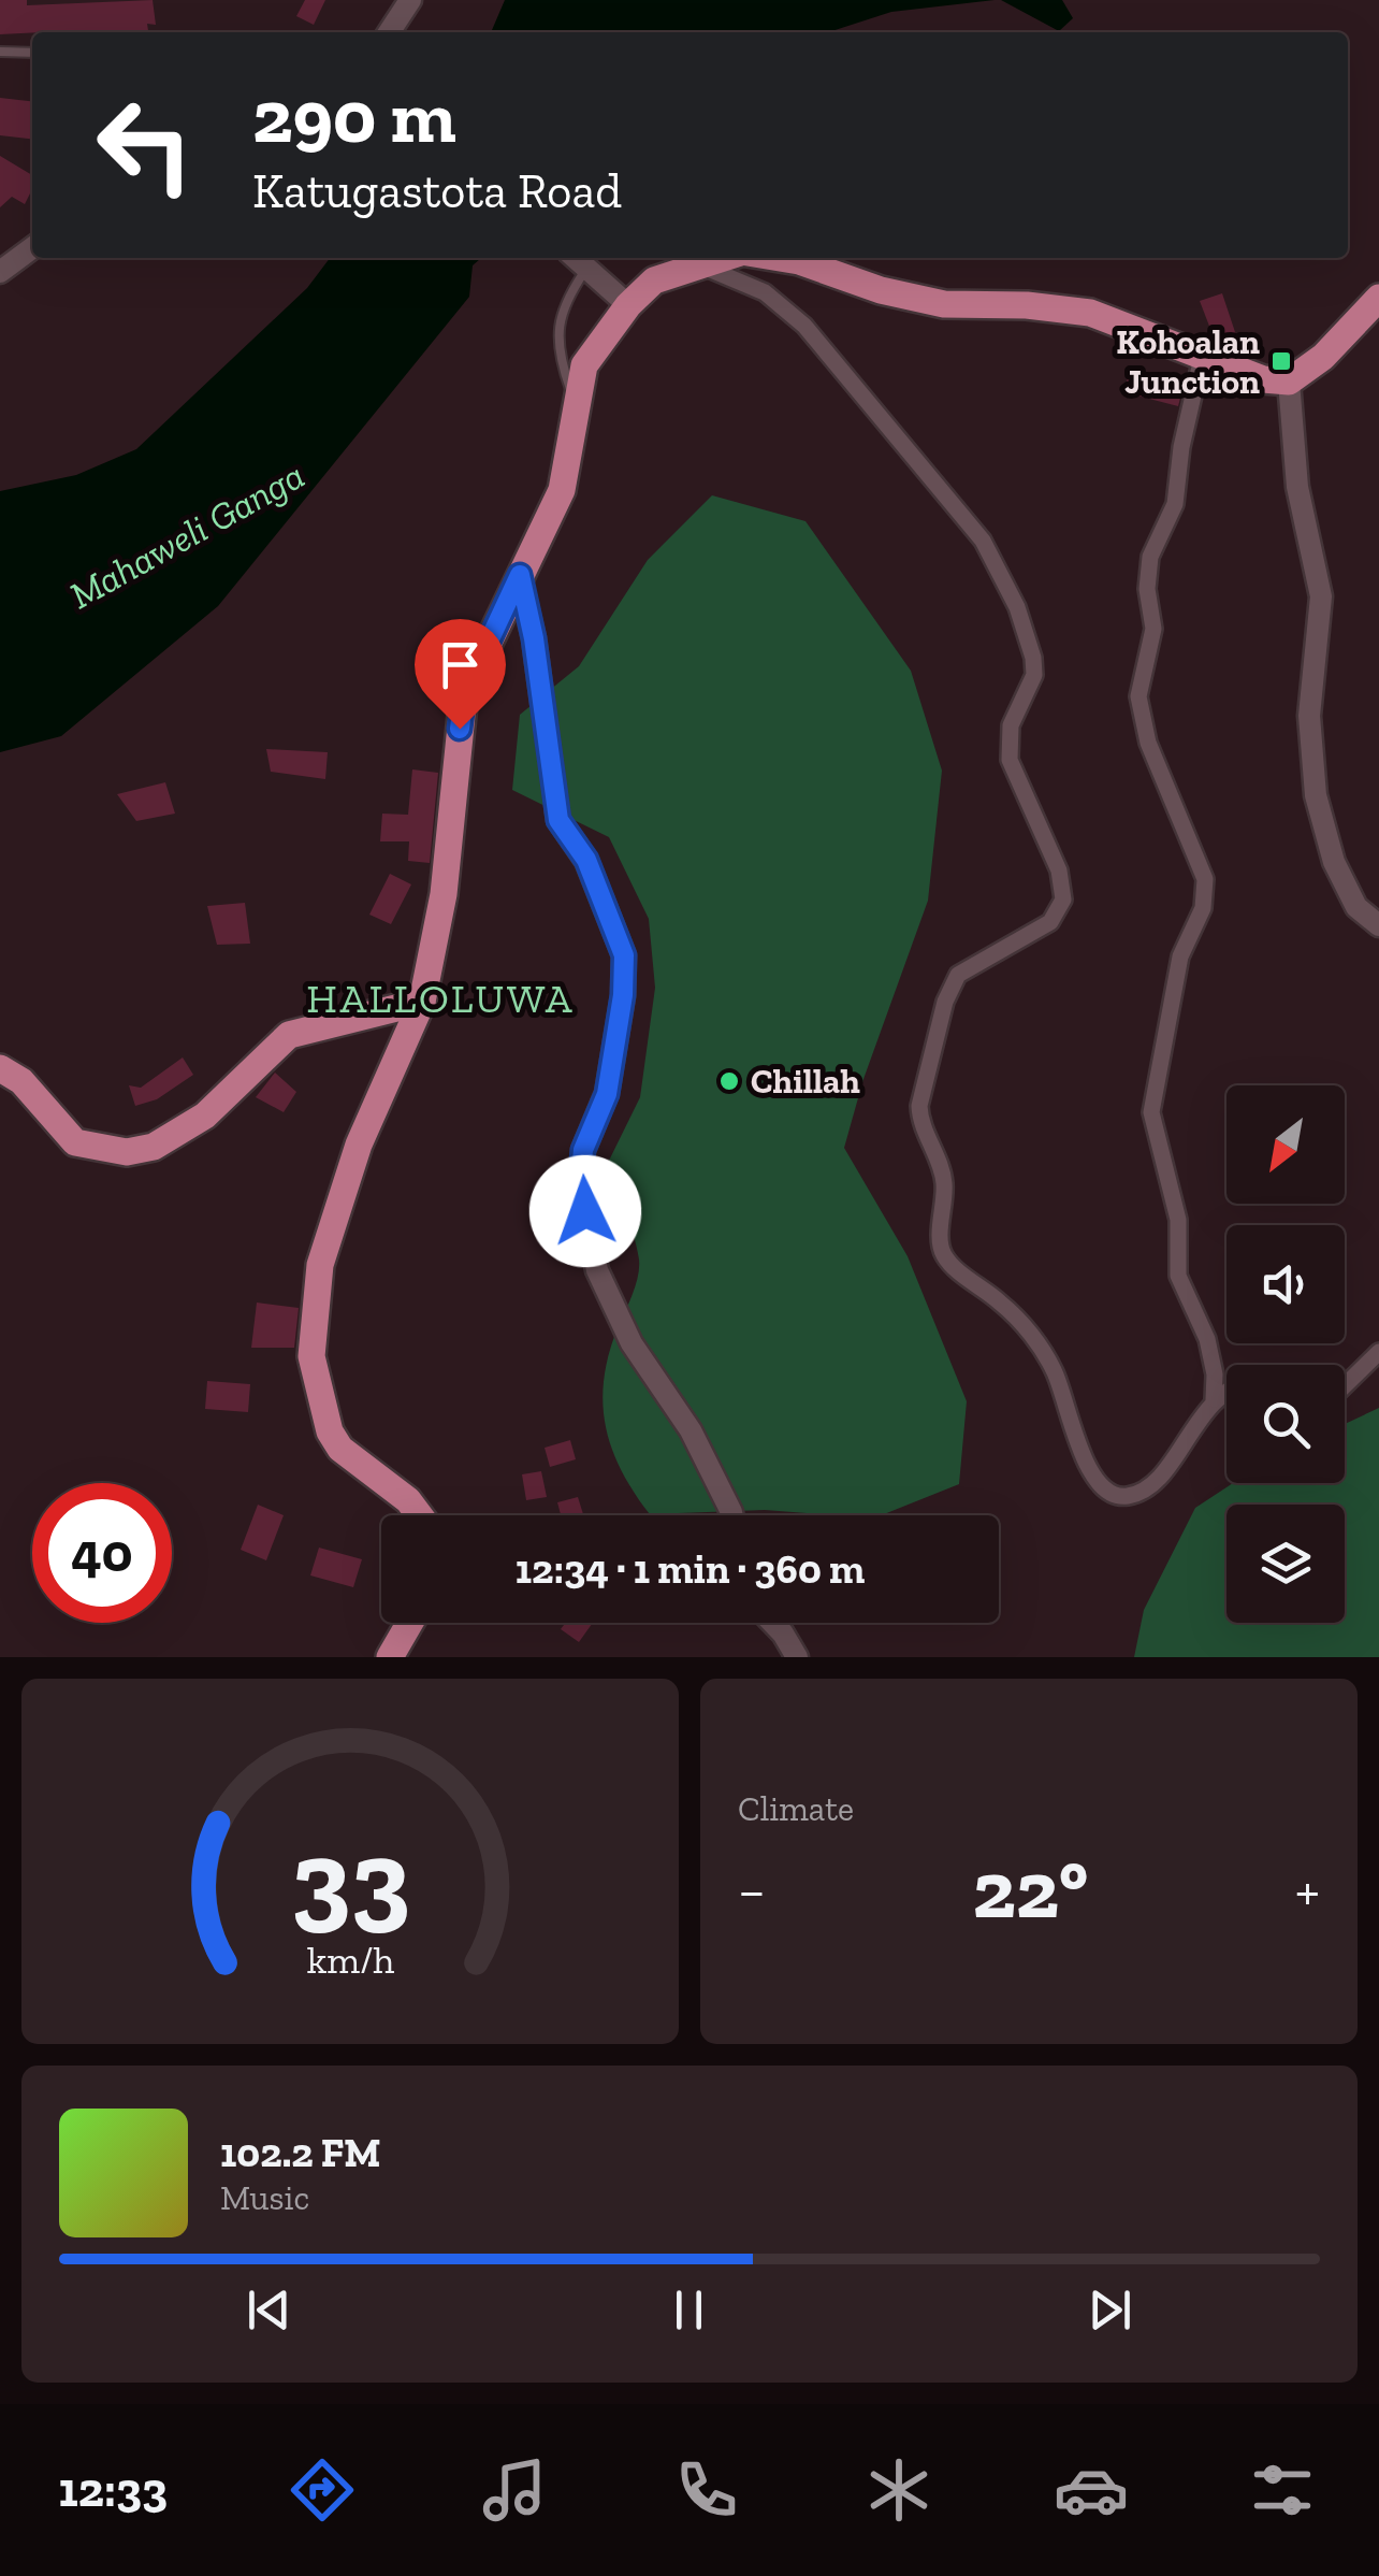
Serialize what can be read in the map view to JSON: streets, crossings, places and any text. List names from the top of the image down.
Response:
{
  "districts": ["HALLOLUWA"],
  "water": ["Mahaweli Ganga"],
  "places": {
    "transit": ["Kohoalan Junction"],
    "other": ["Chillah"]
  },
  "north": "bottom left",
  "page": {
    "turn": ["290 m", "Katugastota Road"],
    "limit": "40",
    "trip": "12:34 · 1 min · 360 m",
    "tile": "Climate",
    "heat": ["−", "22°", "+"],
    "song": ["102.2 FM", "Music"],
    "tabs": "12:33",
    "gauge": ["33", "km/h"]
  }
}
